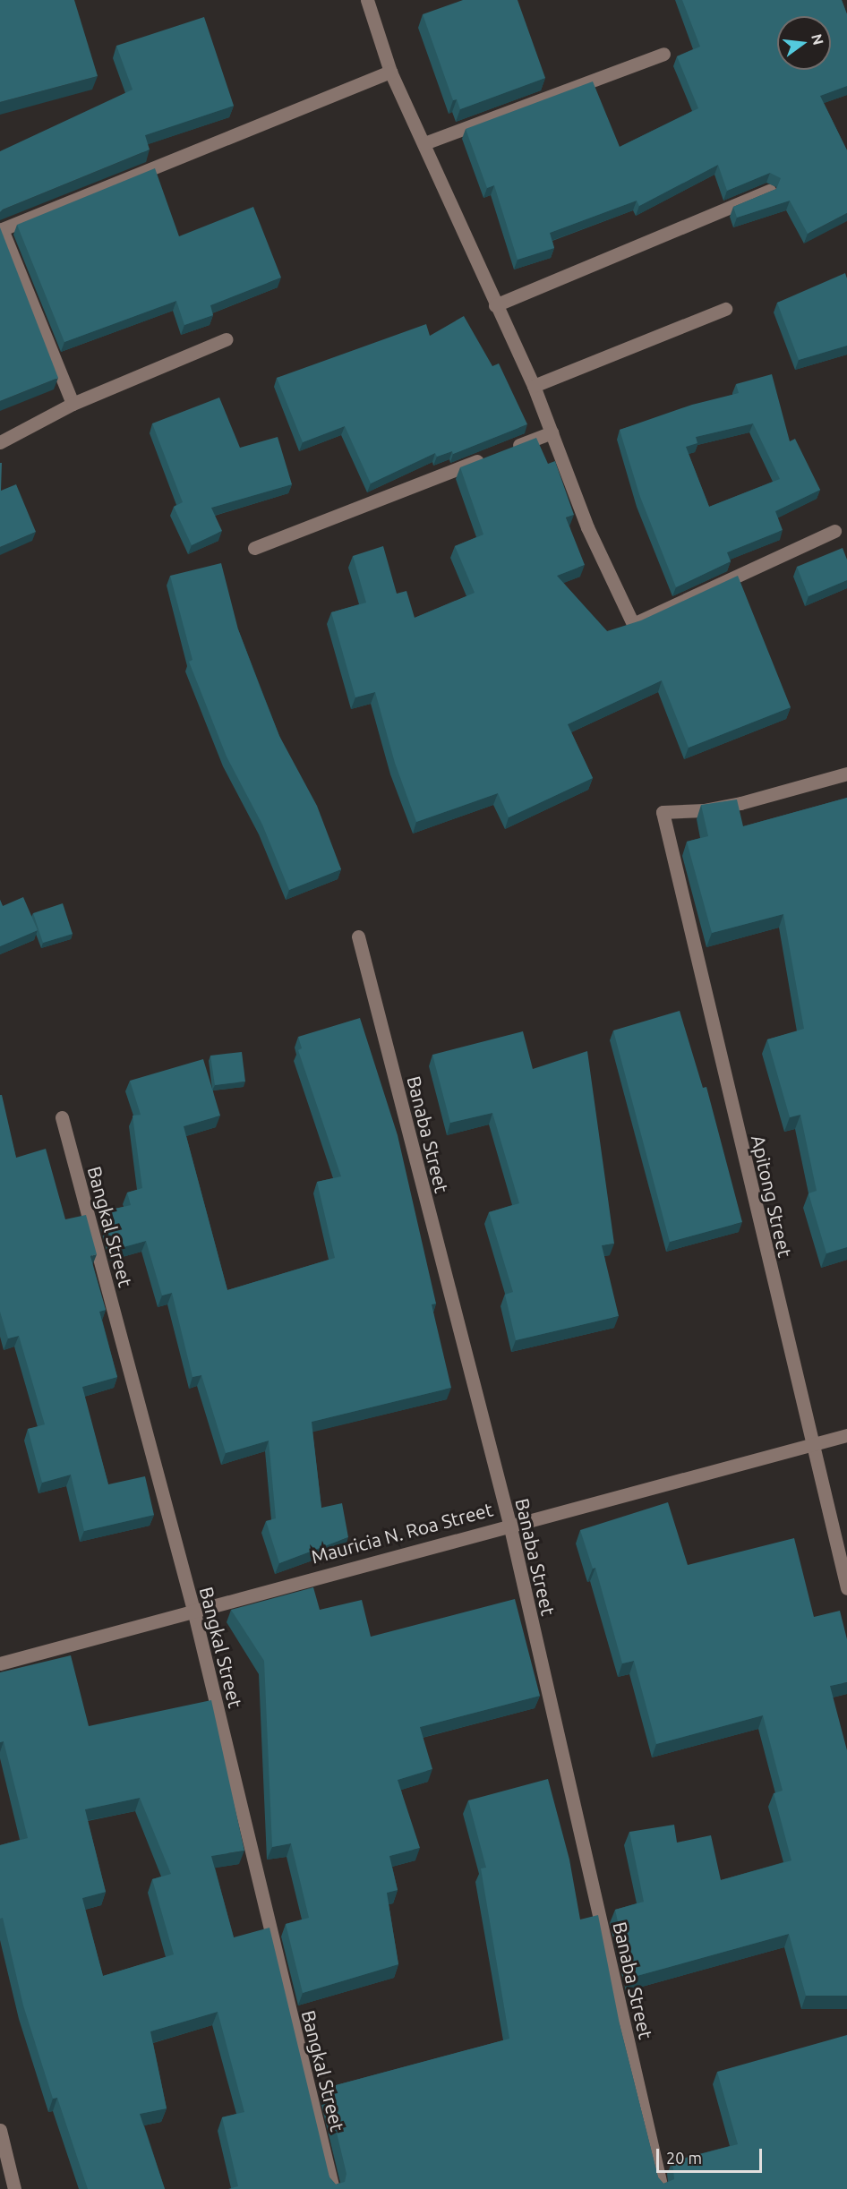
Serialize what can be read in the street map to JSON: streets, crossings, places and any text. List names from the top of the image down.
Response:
{
  "streets": {
    "street": [
      "Banaba Street",
      "Apitong Street",
      "Bangkal Street",
      "Mauricia N. Roa Street"
    ]
  },
  "crossings": [
    ["Banaba Street", "Mauricia N. Roa Street"],
    ["Apitong Street", "Mauricia N. Roa Street"],
    ["Bangkal Street", "Mauricia N. Roa Street"]
  ],
  "scale_bar": "20 m",
  "north": "right"
}
